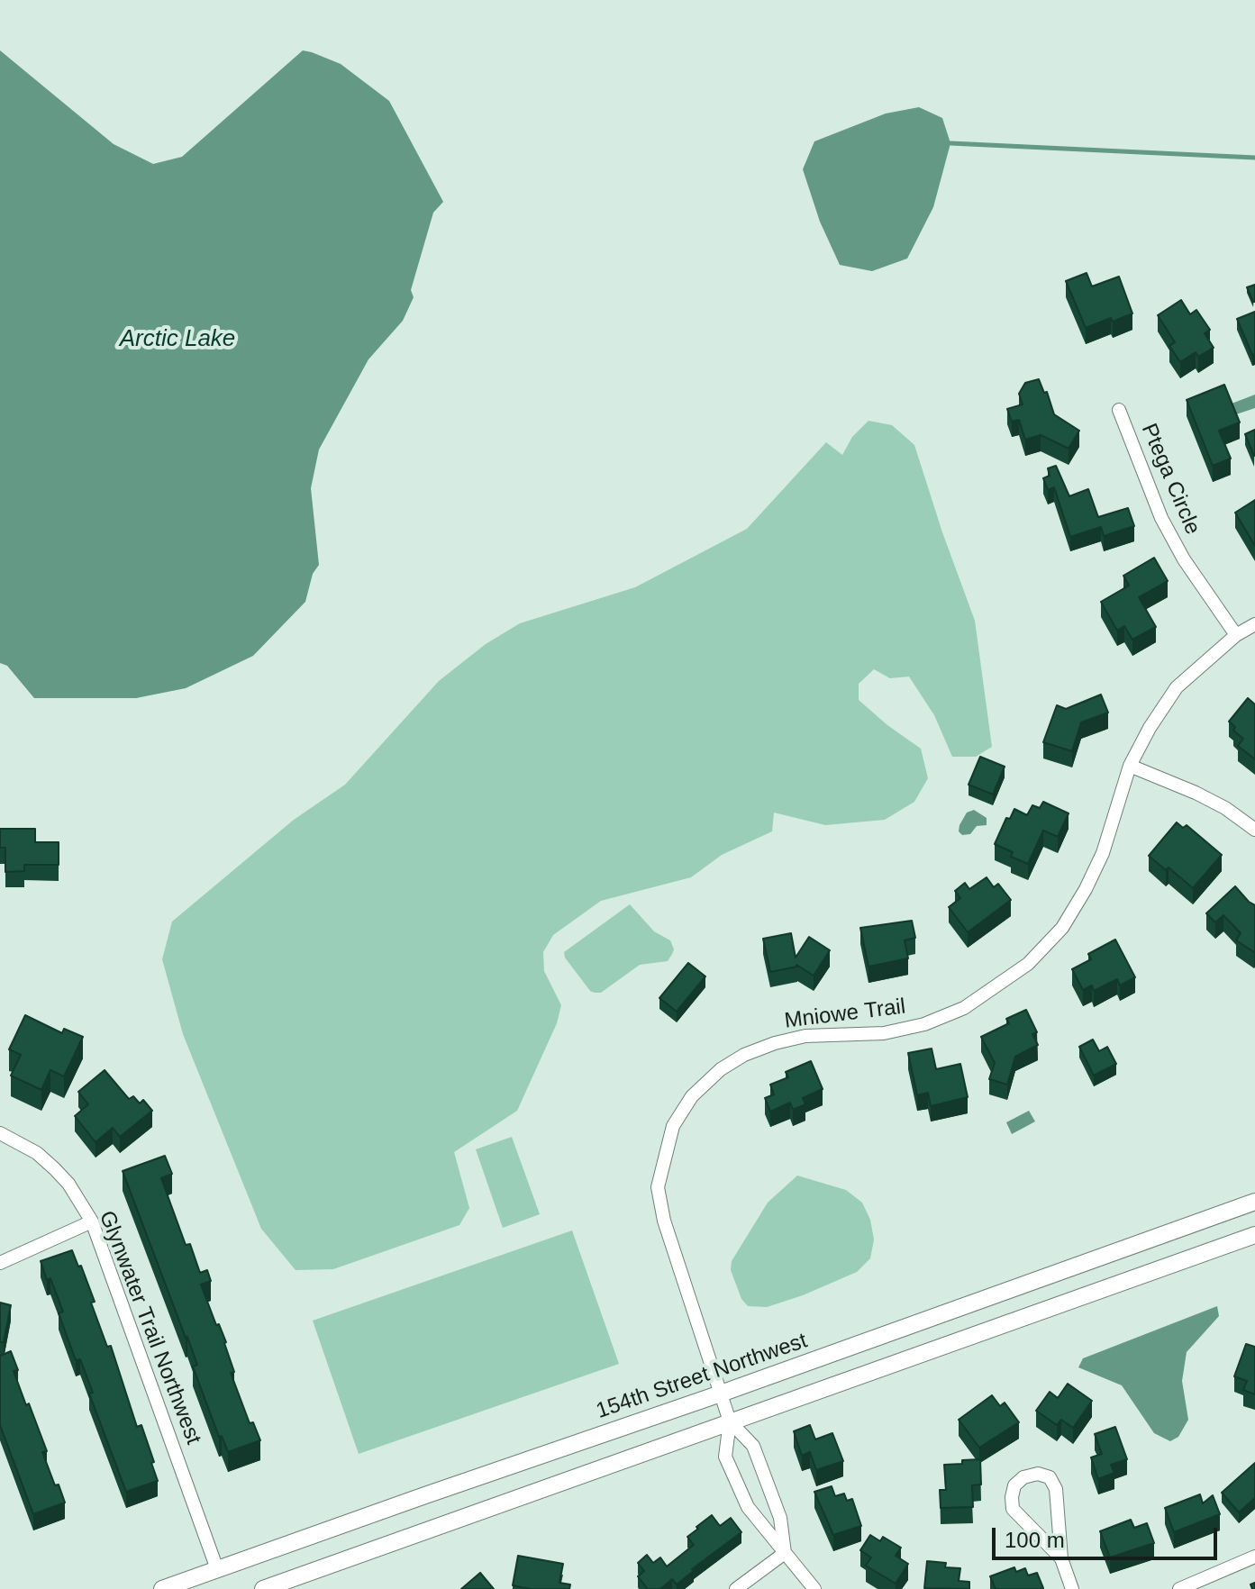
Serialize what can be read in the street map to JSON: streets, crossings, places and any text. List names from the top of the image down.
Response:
{
  "streets": {
    "street": [
      "Ptega Circle",
      "Mniowe Trail",
      "Glynwater Trail Northwest",
      "154th Street Northwest"
    ]
  },
  "crossings": [
    ["Ptega Circle", "Mniowe Trail"],
    ["Mniowe Trail", "154th Street Northwest"],
    ["Glynwater Trail Northwest", "154th Street Northwest"]
  ],
  "water": ["Arctic Lake"],
  "scale_bar": "100 m"
}
